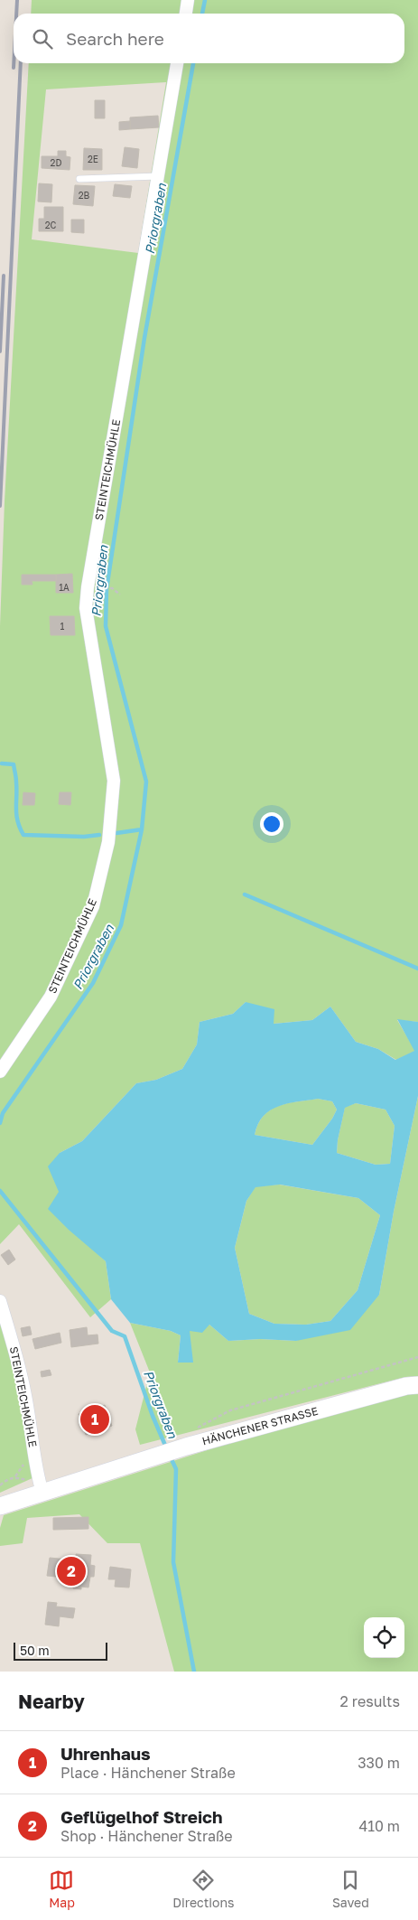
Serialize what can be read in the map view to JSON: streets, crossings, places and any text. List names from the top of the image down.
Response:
{
  "streets": {
    "main road": ["HÄNCHENER STRASSE"],
    "street": ["STEINTEICHMÜHLE"]
  },
  "crossings": [
    ["STEINTEICHMÜHLE", "HÄNCHENER STRASSE"]
  ],
  "water": ["Priorgraben"],
  "house_numbers": [
    "2E",
    "2D",
    "2B",
    "2C",
    "1A",
    "1"
  ],
  "scale_bar": "50 m",
  "page": {
    "search": "Search here",
    "pins": ["1", "2"],
    "scale": "50 m",
    "heading": ["Nearby", "2 results"],
    "list": [
      {
        "mark": "1",
        "name": "Uhrenhaus",
        "note": "Place · Hänchener Straße",
        "value": "330 m"
      },
      {
        "mark": "2",
        "name": "Geflügelhof Streich",
        "note": "Shop · Hänchener Straße",
        "value": "410 m"
      }
    ],
    "nav": ["Map", "Directions", "Saved"]
  }
}
